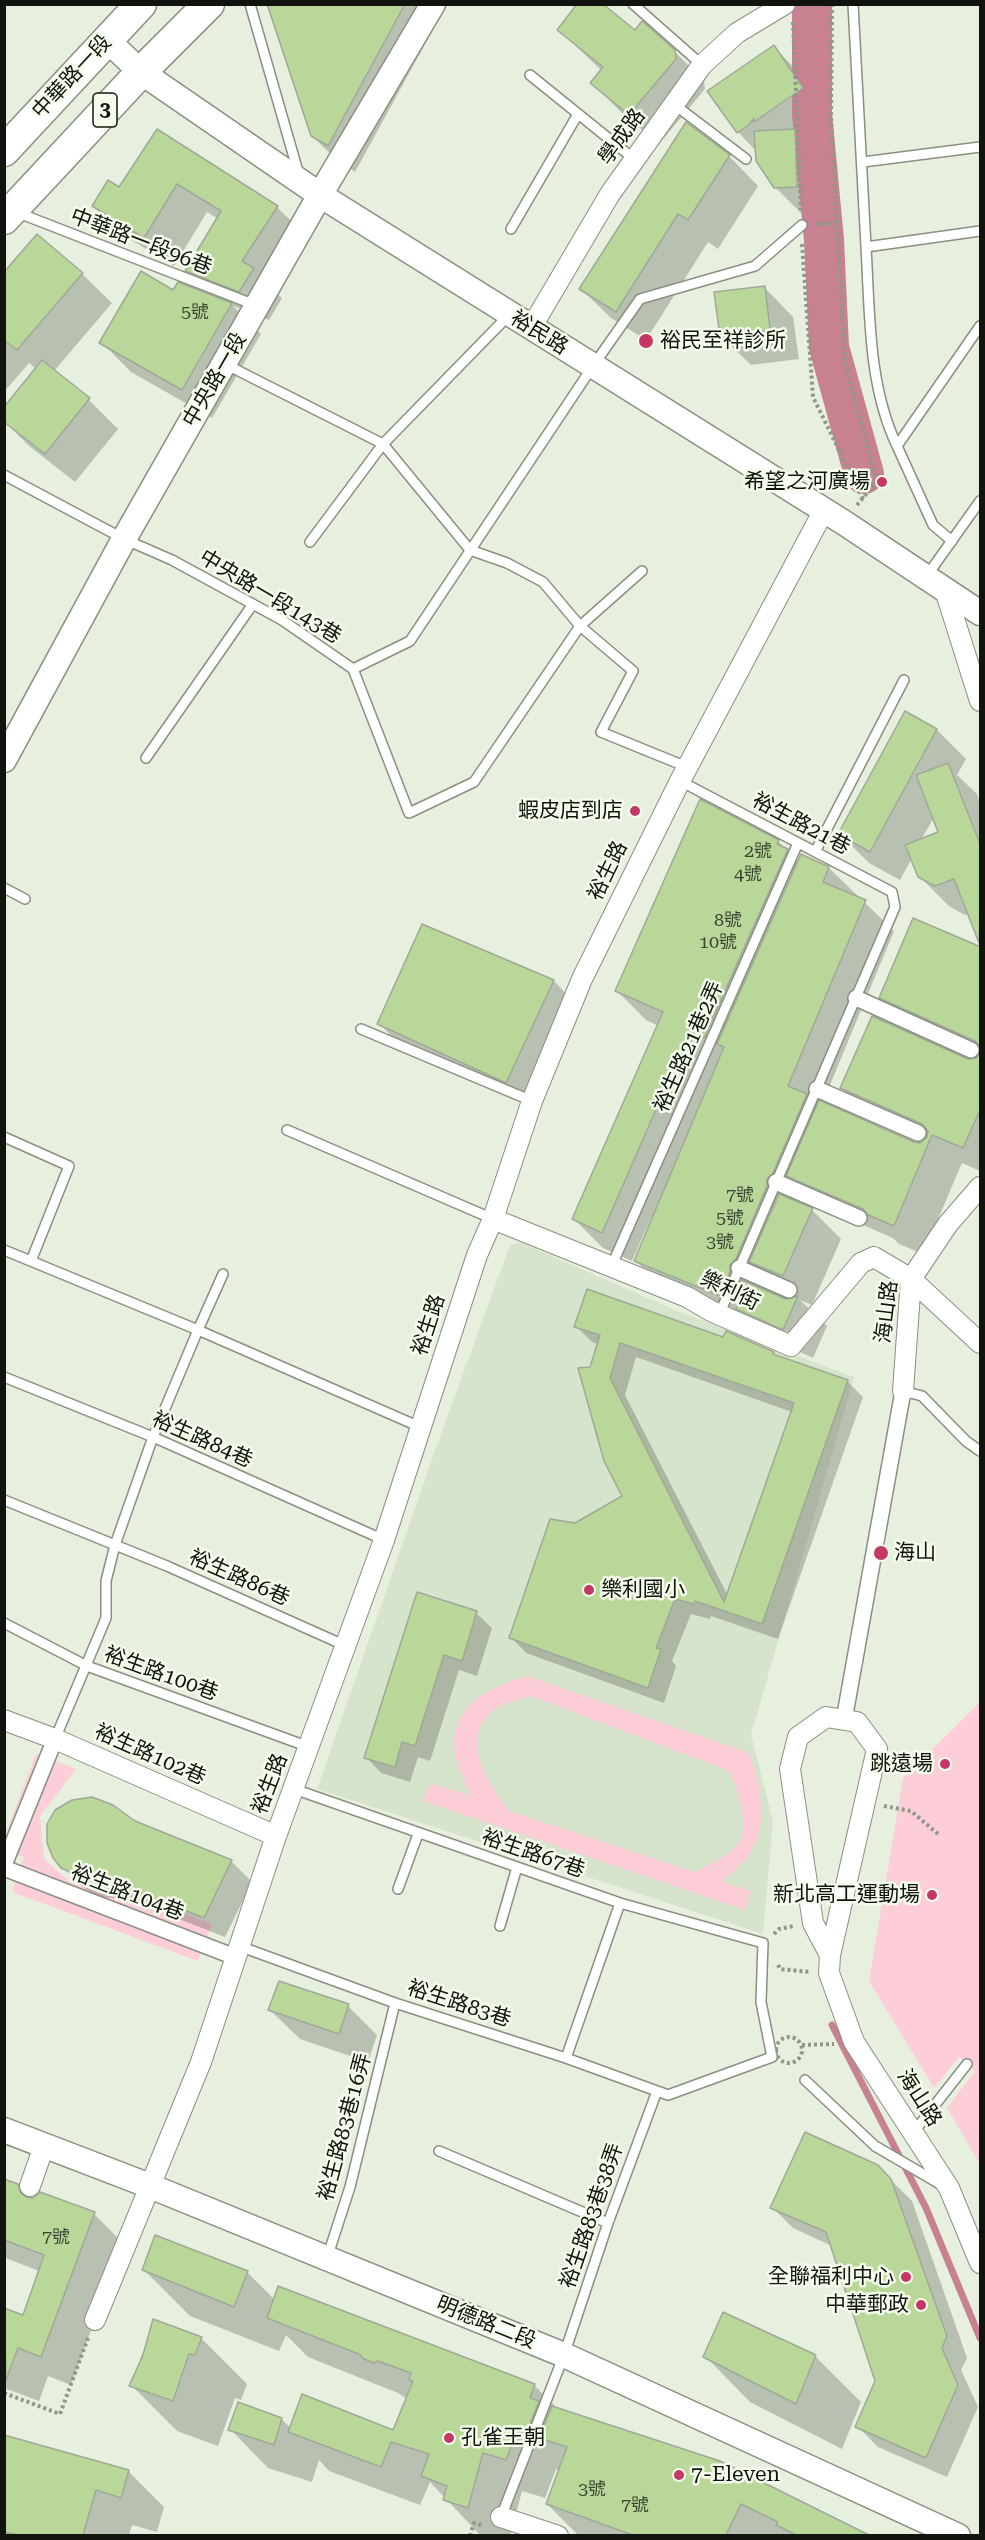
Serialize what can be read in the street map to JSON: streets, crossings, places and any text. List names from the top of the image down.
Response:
{
  "streets": {
    "main road": ["中華路一段", "3"],
    "street": [
      "學成路",
      "裕民路",
      "中央路一段",
      "裕生路",
      "樂利街",
      "海山路",
      "裕生路102巷",
      "裕生路104巷",
      "明德路二段"
    ],
    "lane": [
      "中華路一段96巷",
      "中央路一段143巷",
      "裕生路21巷",
      "裕生路21巷2弄",
      "裕生路84巷",
      "裕生路86巷",
      "裕生路100巷",
      "裕生路67巷",
      "裕生路83巷",
      "裕生路83巷16弄",
      "裕生路83巷38弄"
    ]
  },
  "crossings": [
    ["中華路一段", "裕民路"],
    ["3", "中華路一段96巷"],
    ["3", "裕民路"],
    ["學成路", "裕民路"],
    ["中華路一段96巷", "中央路一段"],
    ["裕民路", "中央路一段"],
    ["裕民路", "裕生路"],
    ["中央路一段", "中央路一段143巷"],
    ["中央路一段143巷", "裕生路21巷"],
    ["裕生路21巷", "裕生路"],
    ["裕生路21巷", "裕生路21巷2弄"],
    ["裕生路", "樂利街"],
    ["裕生路", "裕生路84巷"],
    ["裕生路", "裕生路86巷"],
    ["裕生路", "裕生路100巷"],
    ["裕生路", "裕生路102巷"],
    ["裕生路", "裕生路67巷"],
    ["裕生路", "裕生路104巷"],
    ["裕生路", "裕生路83巷"],
    ["裕生路", "明德路二段"],
    ["裕生路21巷2弄", "樂利街"],
    ["樂利街", "海山路"],
    ["裕生路67巷", "裕生路83巷"],
    ["裕生路104巷", "裕生路83巷"],
    ["裕生路83巷", "裕生路83巷16弄"],
    ["裕生路83巷", "裕生路83巷38弄"],
    ["裕生路83巷16弄", "明德路二段"],
    ["裕生路83巷38弄", "明德路二段"]
  ],
  "places": [
    "裕民至祥診所",
    "希望之河廣場",
    "蝦皮店到店",
    "海山",
    "樂利國小",
    "跳遠場",
    "新北高工運動場",
    "全聯福利中心",
    "中華郵政",
    "孔雀王朝",
    "7-Eleven"
  ],
  "house_numbers": [
    "5號",
    "2號",
    "4號",
    "8號",
    "10號",
    "7號",
    "5號",
    "3號",
    "7號",
    "3號",
    "7號"
  ]
}
